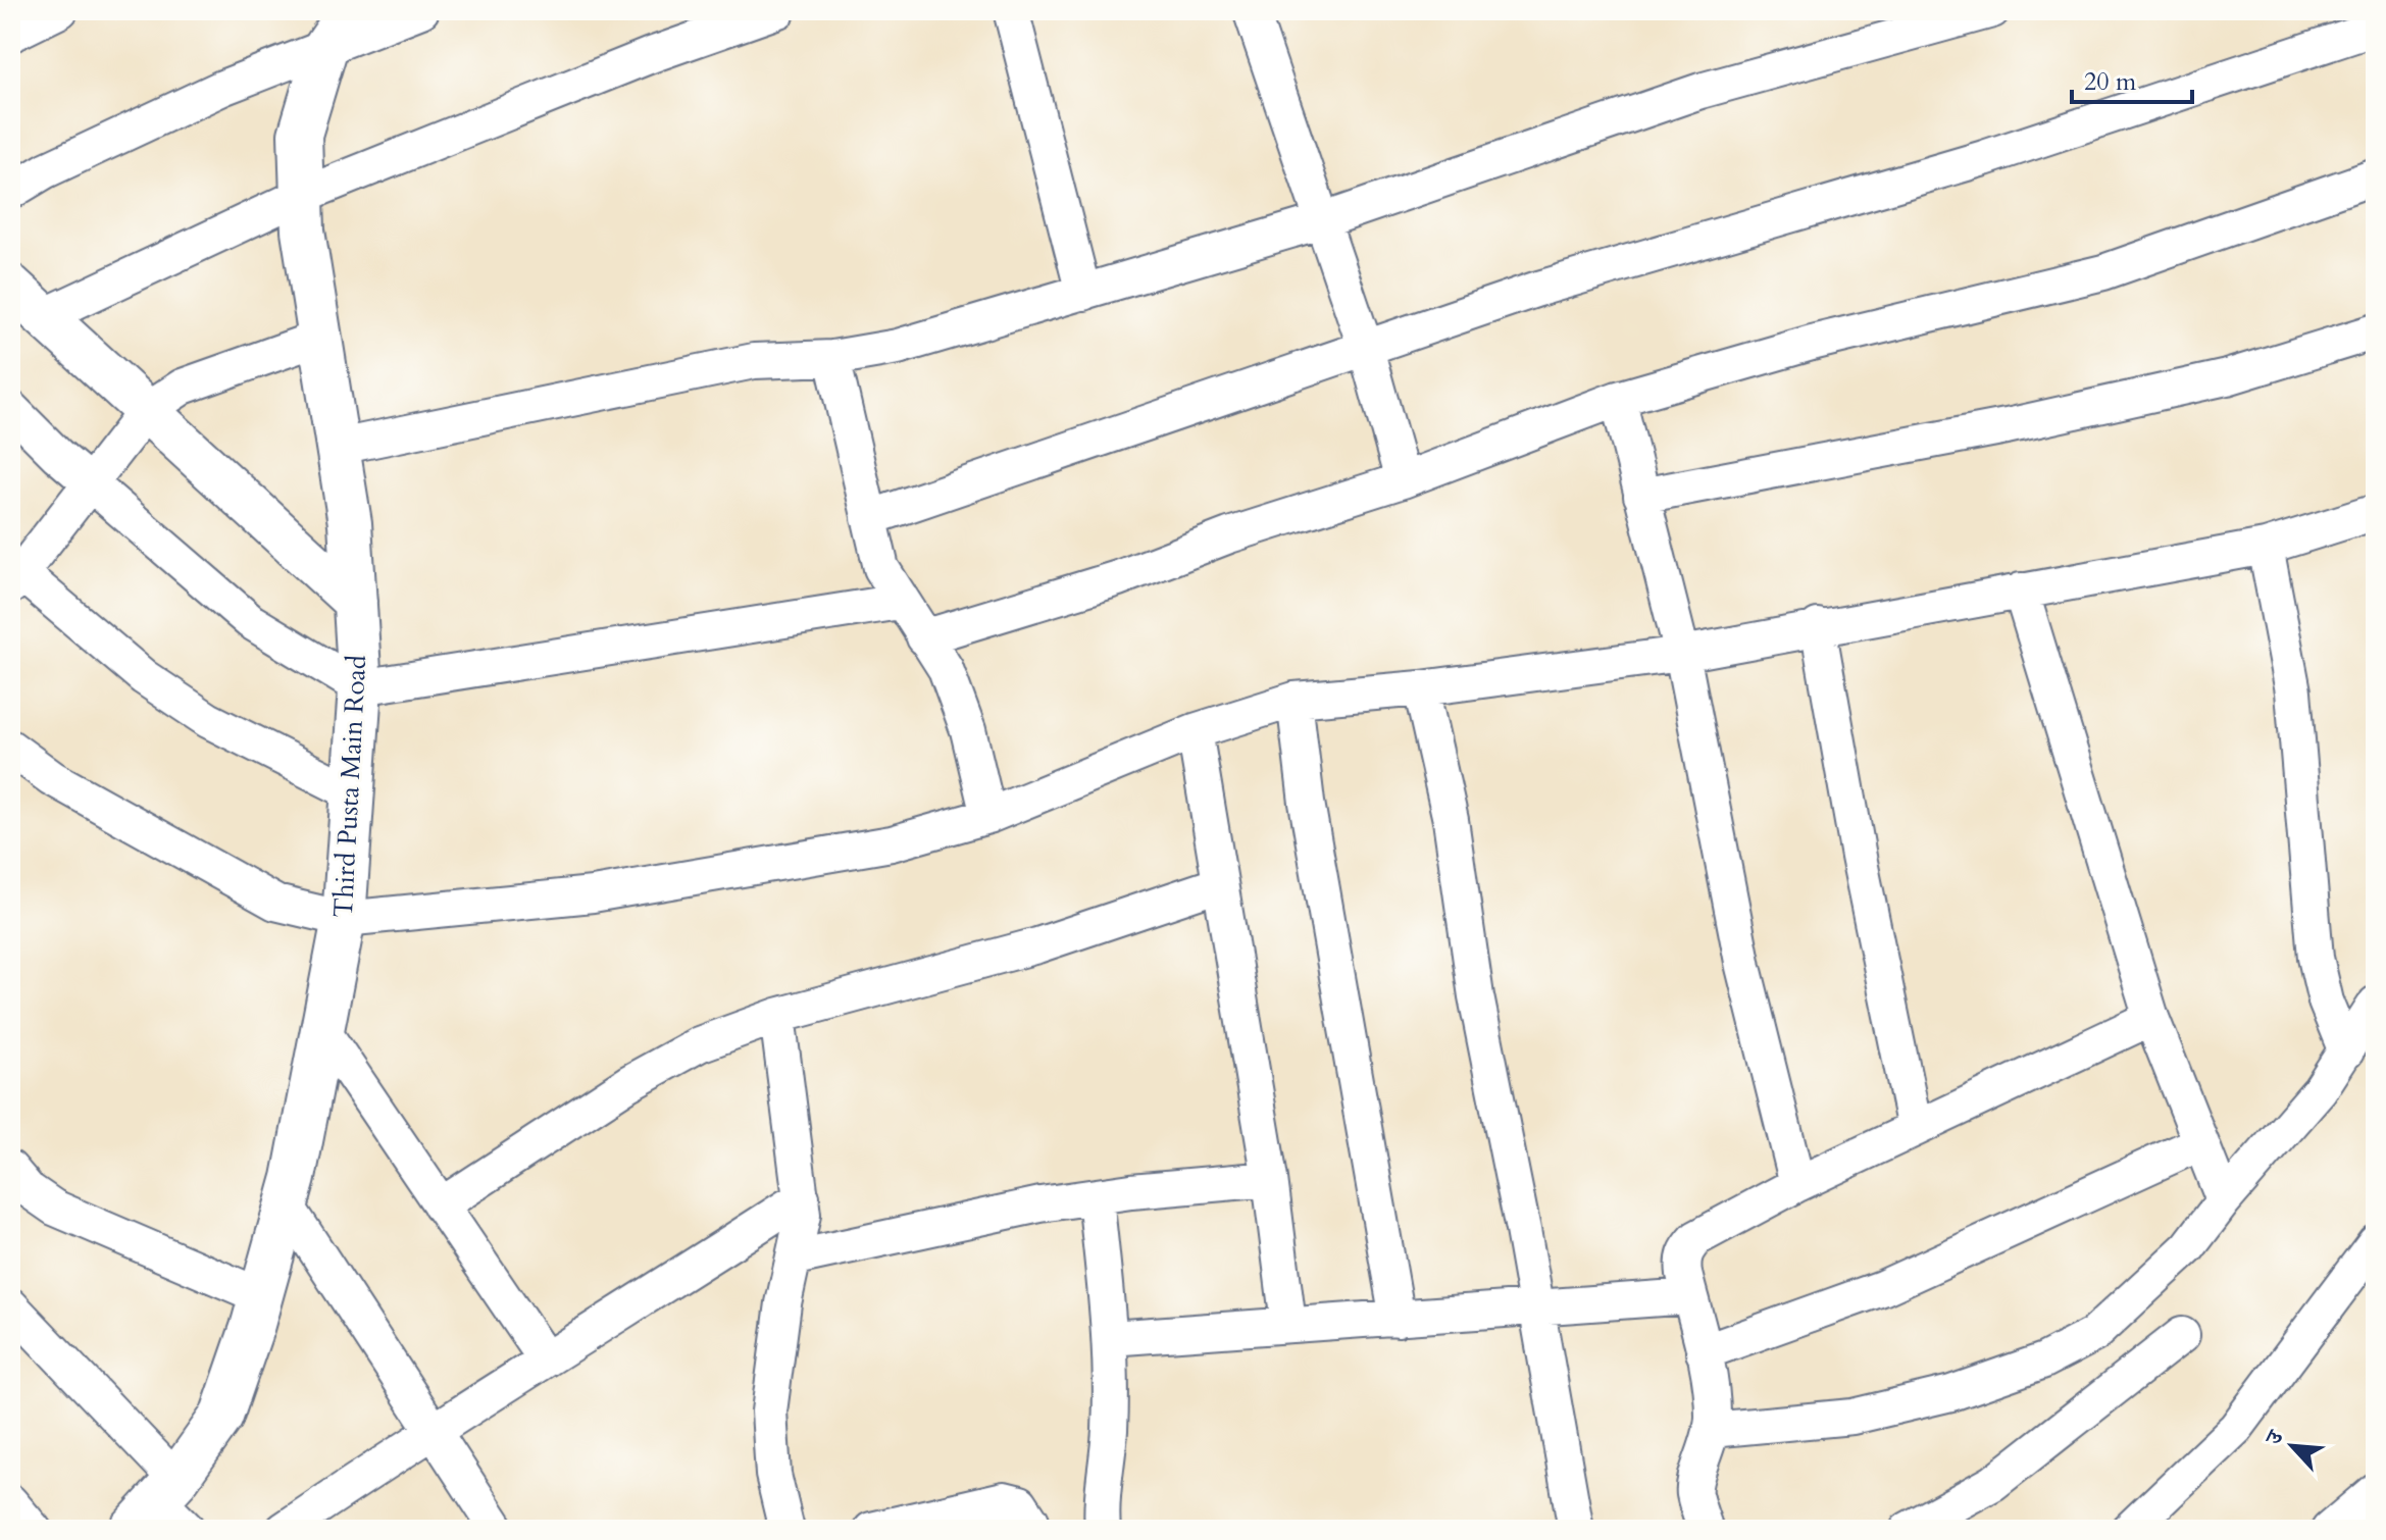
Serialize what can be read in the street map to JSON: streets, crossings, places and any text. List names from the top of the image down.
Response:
{
  "streets": {
    "street": ["Third Pusta Main Road"]
  },
  "scale_bar": "20 m",
  "north": "top left"
}
